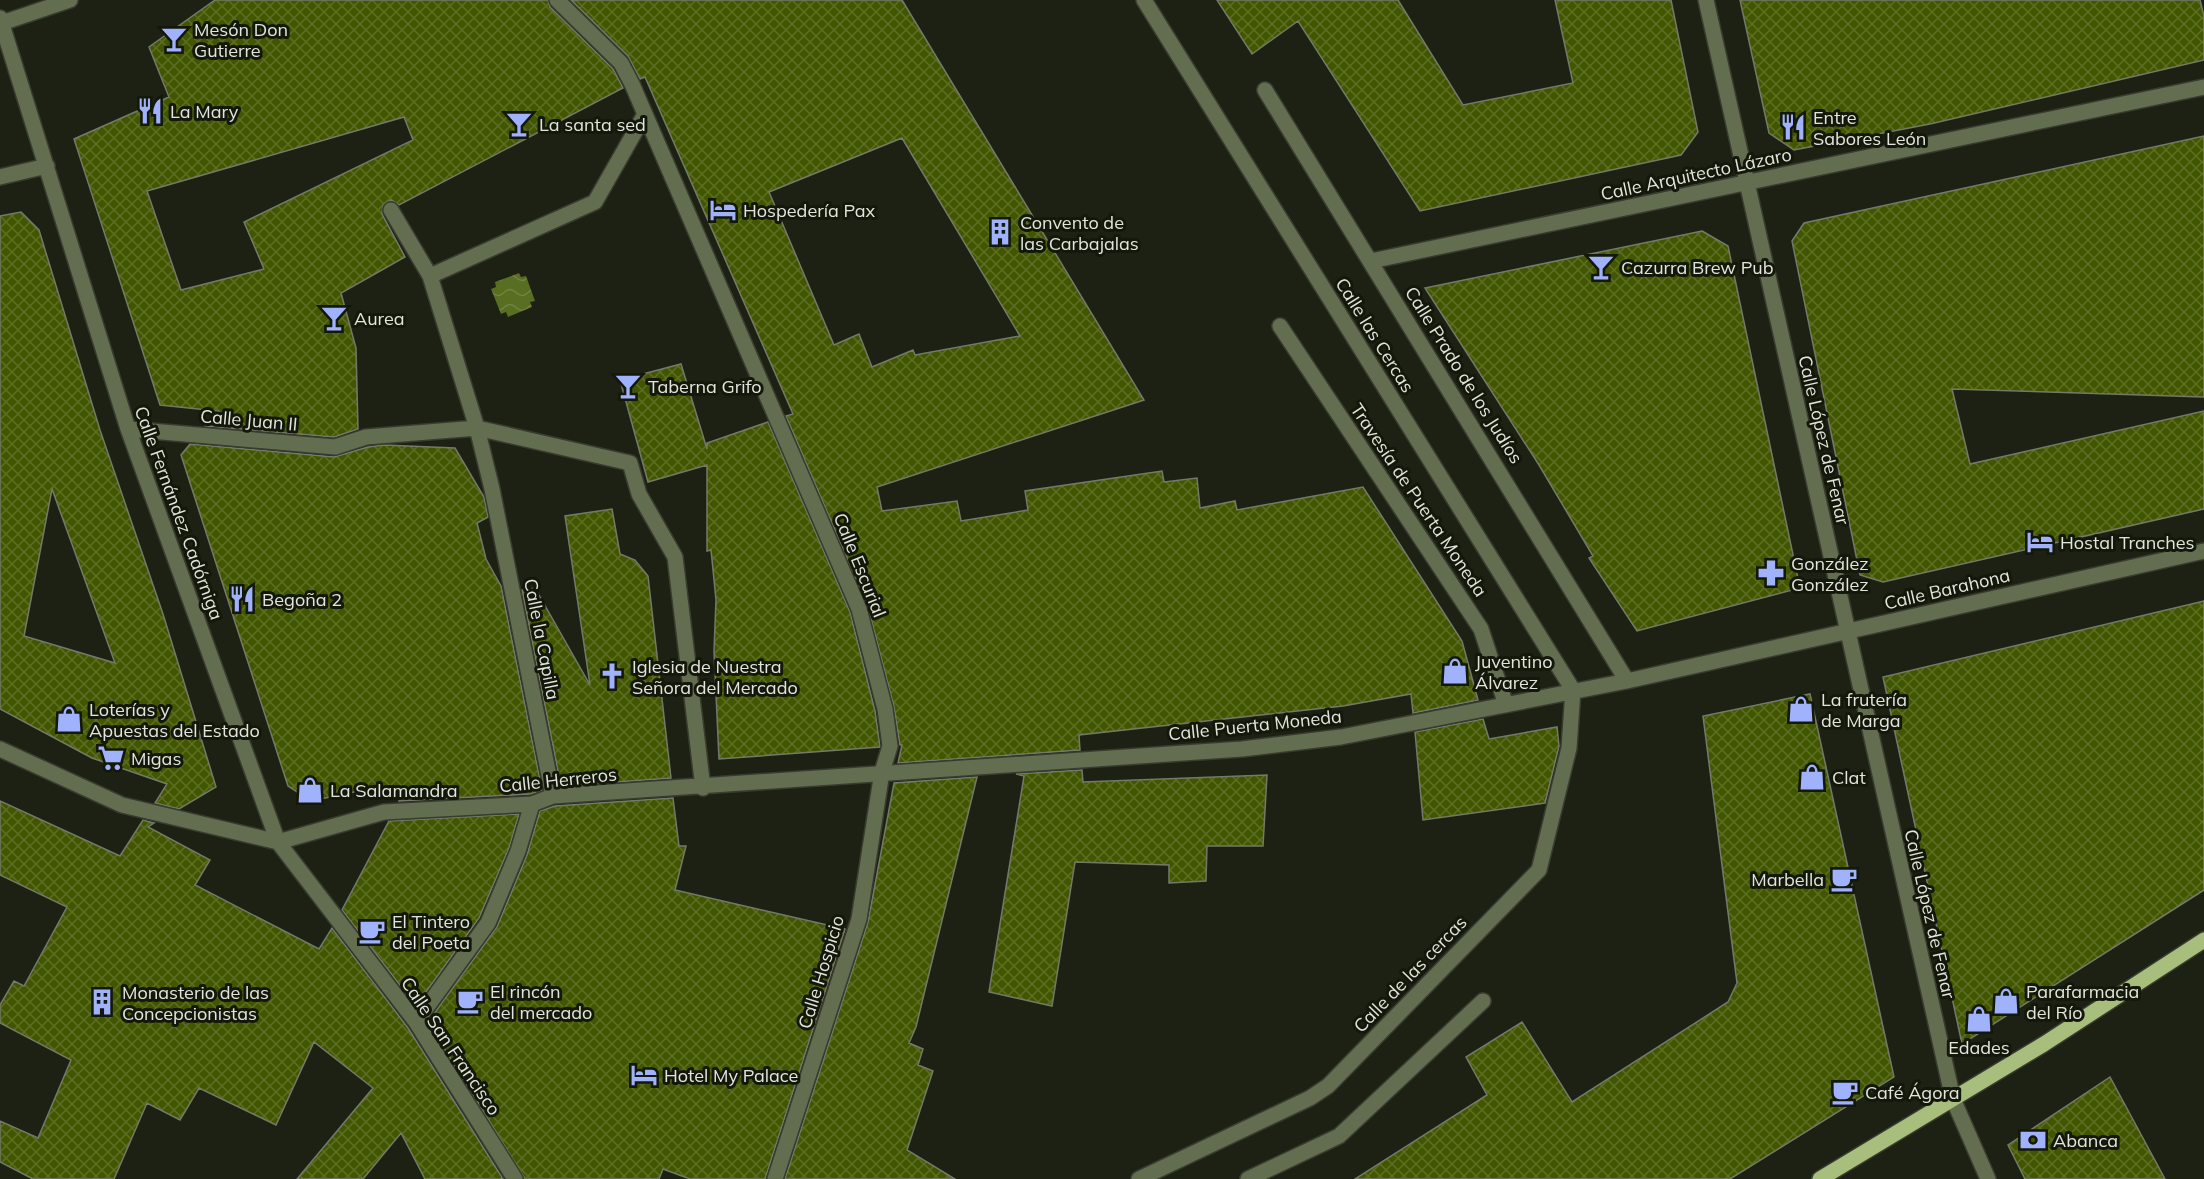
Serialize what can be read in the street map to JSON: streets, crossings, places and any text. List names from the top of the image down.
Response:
{
  "streets": {
    "street": [
      "Calle Arquitecto Lázaro",
      "Calle las Cercas",
      "Calle Prado de los Judíos",
      "Calle Juan II",
      "Calle López de Fenar",
      "Travesía de Puerta Moneda",
      "Calle Fernández Cadórniga",
      "Calle Escurial",
      "Calle Barahona",
      "Calle la Capilla",
      "Calle Puerta Moneda",
      "Calle Herreros",
      "Calle Hospicio",
      "Calle de las cercas",
      "Calle San Francisco"
    ]
  },
  "crossings": [
    ["Calle Arquitecto Lázaro", "Calle Prado de los Judíos"],
    ["Calle Arquitecto Lázaro", "Calle López de Fenar"],
    ["Calle las Cercas", "Calle Puerta Moneda"],
    ["Calle las Cercas", "Calle de las cercas"],
    ["Calle Prado de los Judíos", "Calle Barahona"],
    ["Calle Prado de los Judíos", "Calle Puerta Moneda"],
    ["Calle Juan II", "Calle Fernández Cadórniga"],
    ["Calle Juan II", "Calle la Capilla"],
    ["Calle Juan II", "Calle Herreros"],
    ["Calle López de Fenar", "Calle Barahona"],
    ["Travesía de Puerta Moneda", "Calle Puerta Moneda"],
    ["Calle Fernández Cadórniga", "Calle Herreros"],
    ["Calle Fernández Cadórniga", "Calle San Francisco"],
    ["Calle Escurial", "Calle Puerta Moneda"],
    ["Calle Escurial", "Calle Herreros"],
    ["Calle Escurial", "Calle Hospicio"],
    ["Calle Barahona", "Calle Puerta Moneda"],
    ["Calle la Capilla", "Calle Herreros"],
    ["Calle Puerta Moneda", "Calle Herreros"],
    ["Calle Puerta Moneda", "Calle Hospicio"],
    ["Calle Puerta Moneda", "Calle de las cercas"],
    ["Calle Herreros", "Calle Hospicio"]
  ],
  "places": {
    "bar": [
      "Mesón Don Gutierre",
      "La santa sed",
      "Cazurra Brew Pub",
      "Aurea",
      "Taberna Grifo"
    ],
    "restaurant": ["La Mary", "Entre Sabores León", "Begoña 2"],
    "hotel": ["Hospedería Pax", "Hostal Tranches", "Hotel My Palace"],
    "building": ["Convento de las Carbajalas", "Monasterio de las Concepcionistas"],
    "pharmacy": ["González González"],
    "shop": [
      "Juventino Álvarez",
      "La frutería de Marga",
      "Loterías y Apuestas del Estado",
      "Clat",
      "La Salamandra",
      "Parafarmacia del Río",
      "Edades"
    ],
    "church": ["Iglesia de Nuestra Señora del Mercado"],
    "supermarket": ["Migas"],
    "cafe": [
      "Marbella",
      "El Tintero del Poeta",
      "El rincón del mercado",
      "Café Ágora"
    ],
    "bank": ["Abanca"]
  }
}
